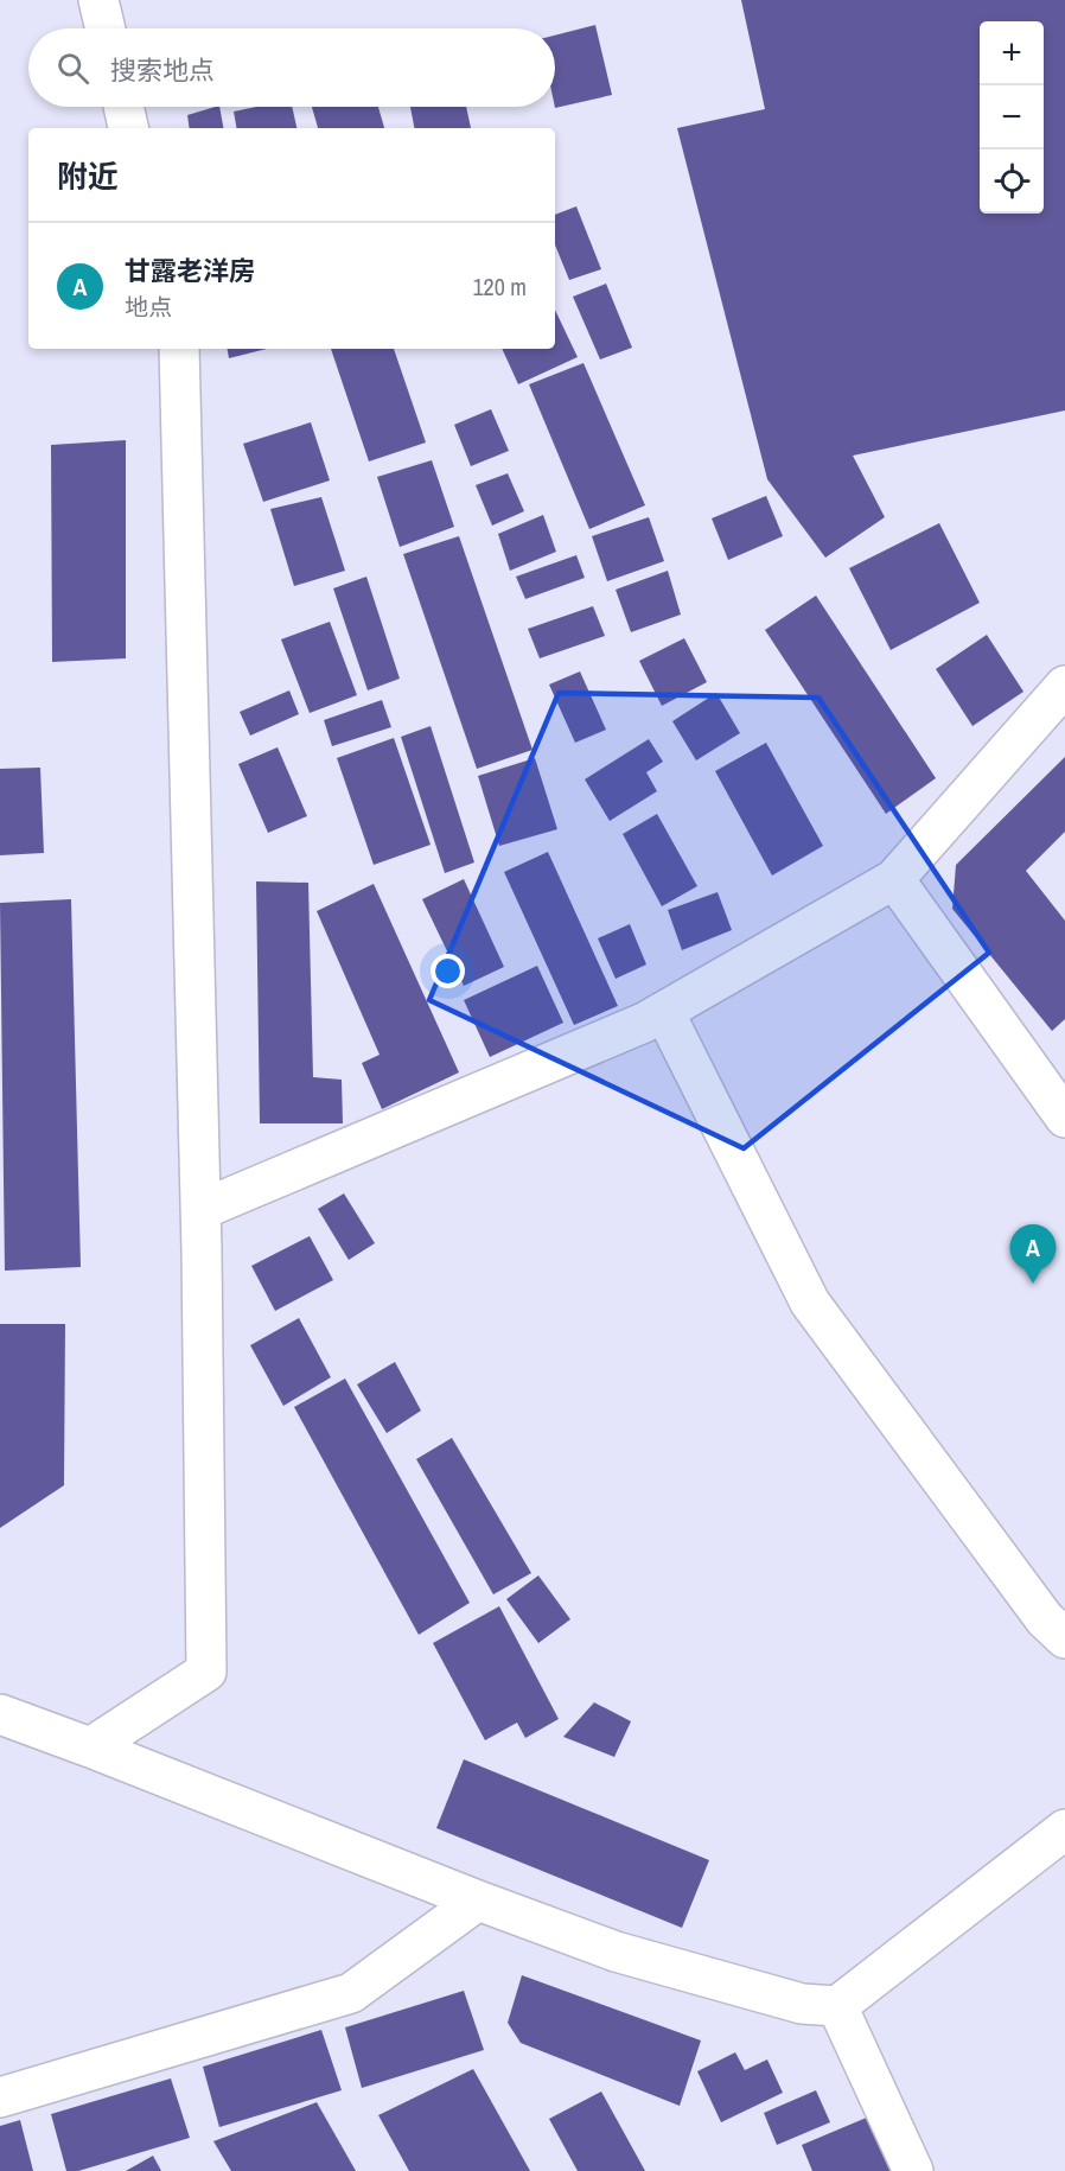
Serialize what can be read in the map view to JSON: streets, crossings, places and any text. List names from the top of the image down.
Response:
{
  "page": {
    "map_buttons": ["+", "−"],
    "search": "搜索地点",
    "heading": "附近",
    "list": [
      {
        "mark": "A",
        "name": "甘露老洋房",
        "note": "地点",
        "value": "120 m"
      }
    ],
    "pins": "A"
  }
}
